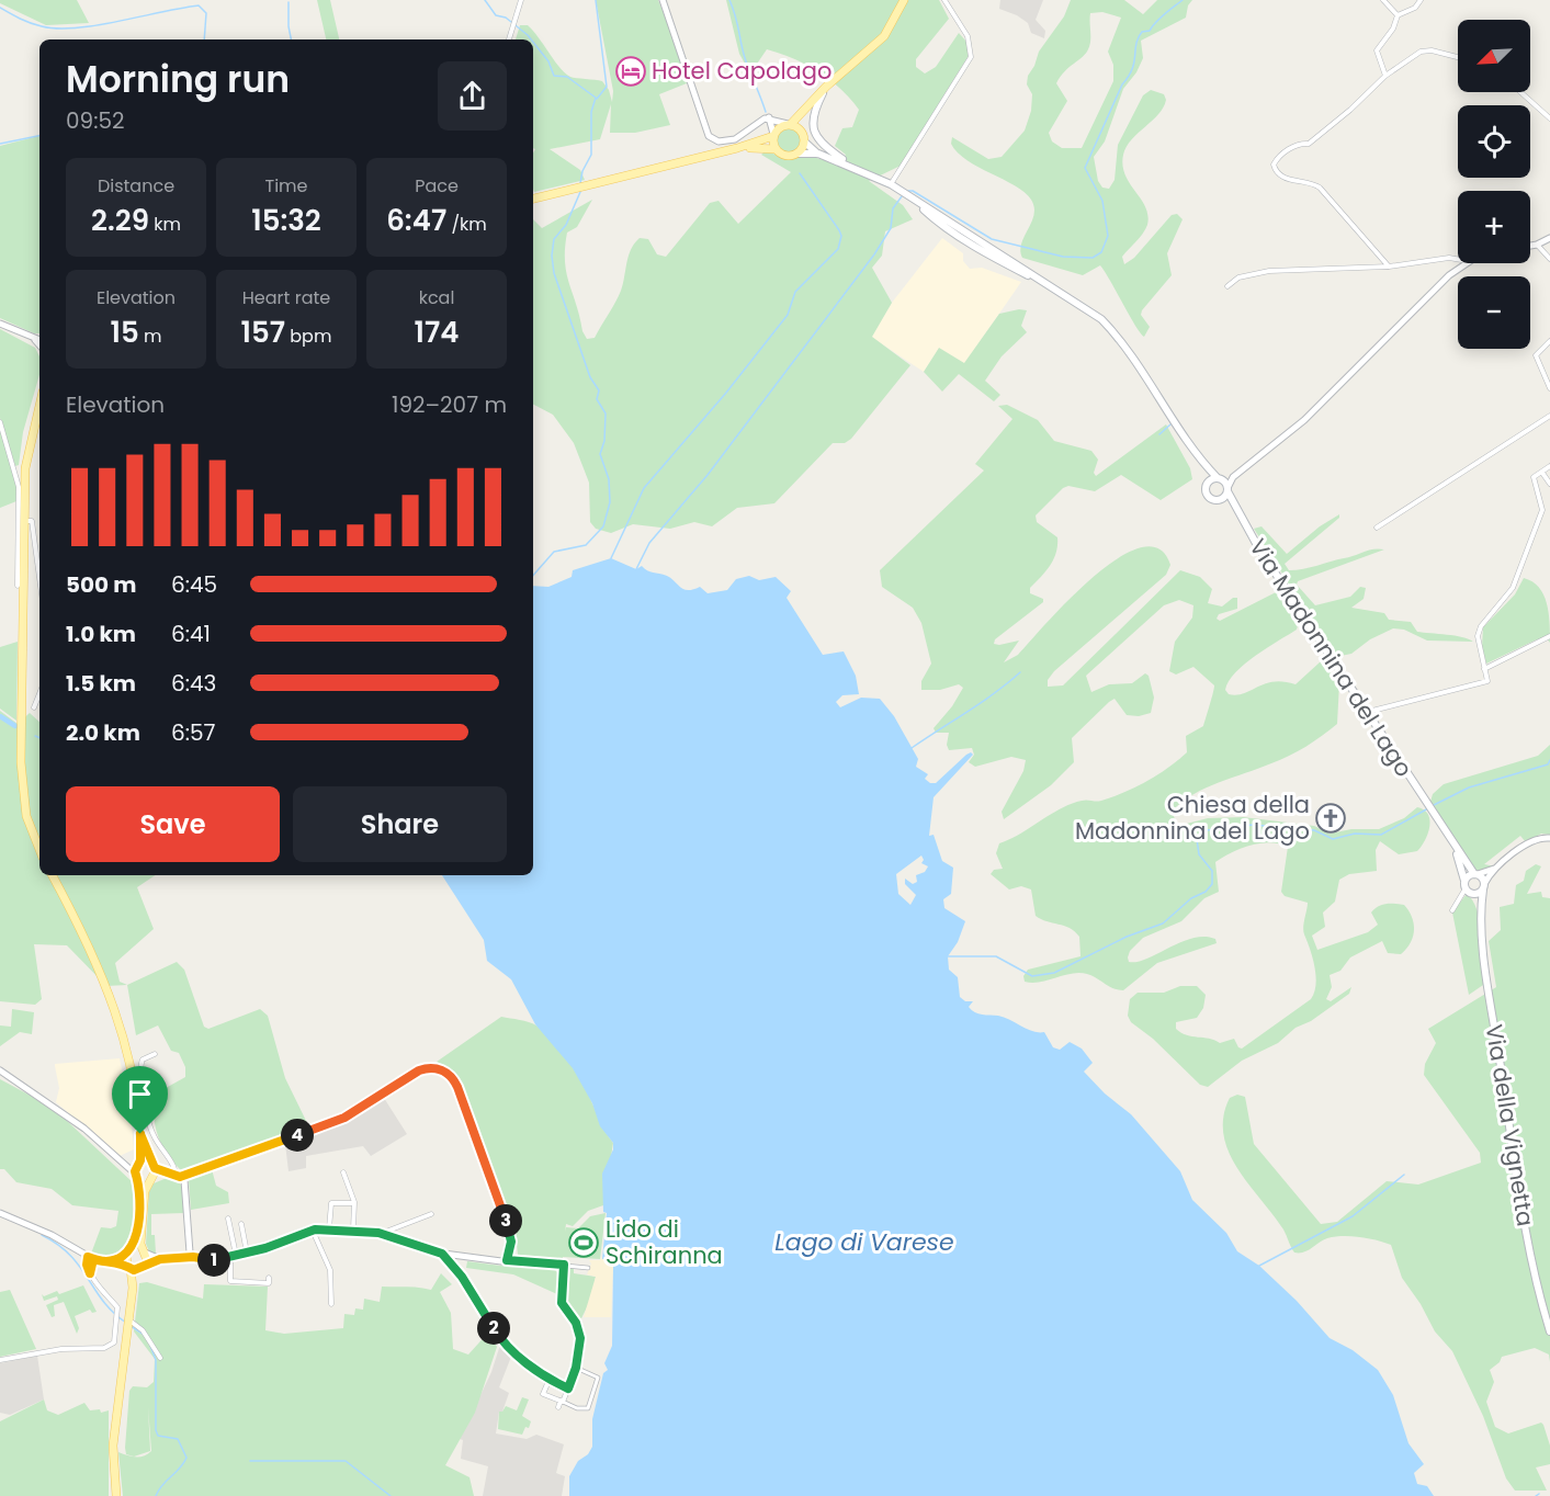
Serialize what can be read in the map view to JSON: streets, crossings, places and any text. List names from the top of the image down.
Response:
{
  "streets": {
    "main road": ["Via Madonnina del Lago", "Via della Vignetta"]
  },
  "crossings": [
    ["Via Madonnina del Lago", "Via della Vignetta"]
  ],
  "water": ["Lago di Varese"],
  "places": {
    "hotel": ["Hotel Capolago"],
    "church": ["Chiesa della Madonnina del Lago"],
    "sports": ["Lido di Schiranna"]
  },
  "north": "bottom left",
  "page": {
    "map_buttons": ["+", "−"],
    "heading": ["Morning run", "09:52"],
    "stats": [
      ["Distance", "2.29 km"],
      ["Time", "15:32"],
      ["Pace", "6:47 /km"],
      ["Elevation", "15 m"],
      ["Heart rate", "157 bpm"],
      ["kcal", "174"]
    ],
    "chart": ["Elevation", "192–207 m"],
    "list": [
      {
        "name": "500 m",
        "note": "6:45"
      },
      {
        "name": "1.0 km",
        "note": "6:41"
      },
      {
        "name": "1.5 km",
        "note": "6:43"
      },
      {
        "name": "2.0 km",
        "note": "6:57"
      }
    ],
    "buttons": ["Save", "Share"],
    "pins": [
      "4",
      "3",
      "1",
      "2"
    ]
  }
}
